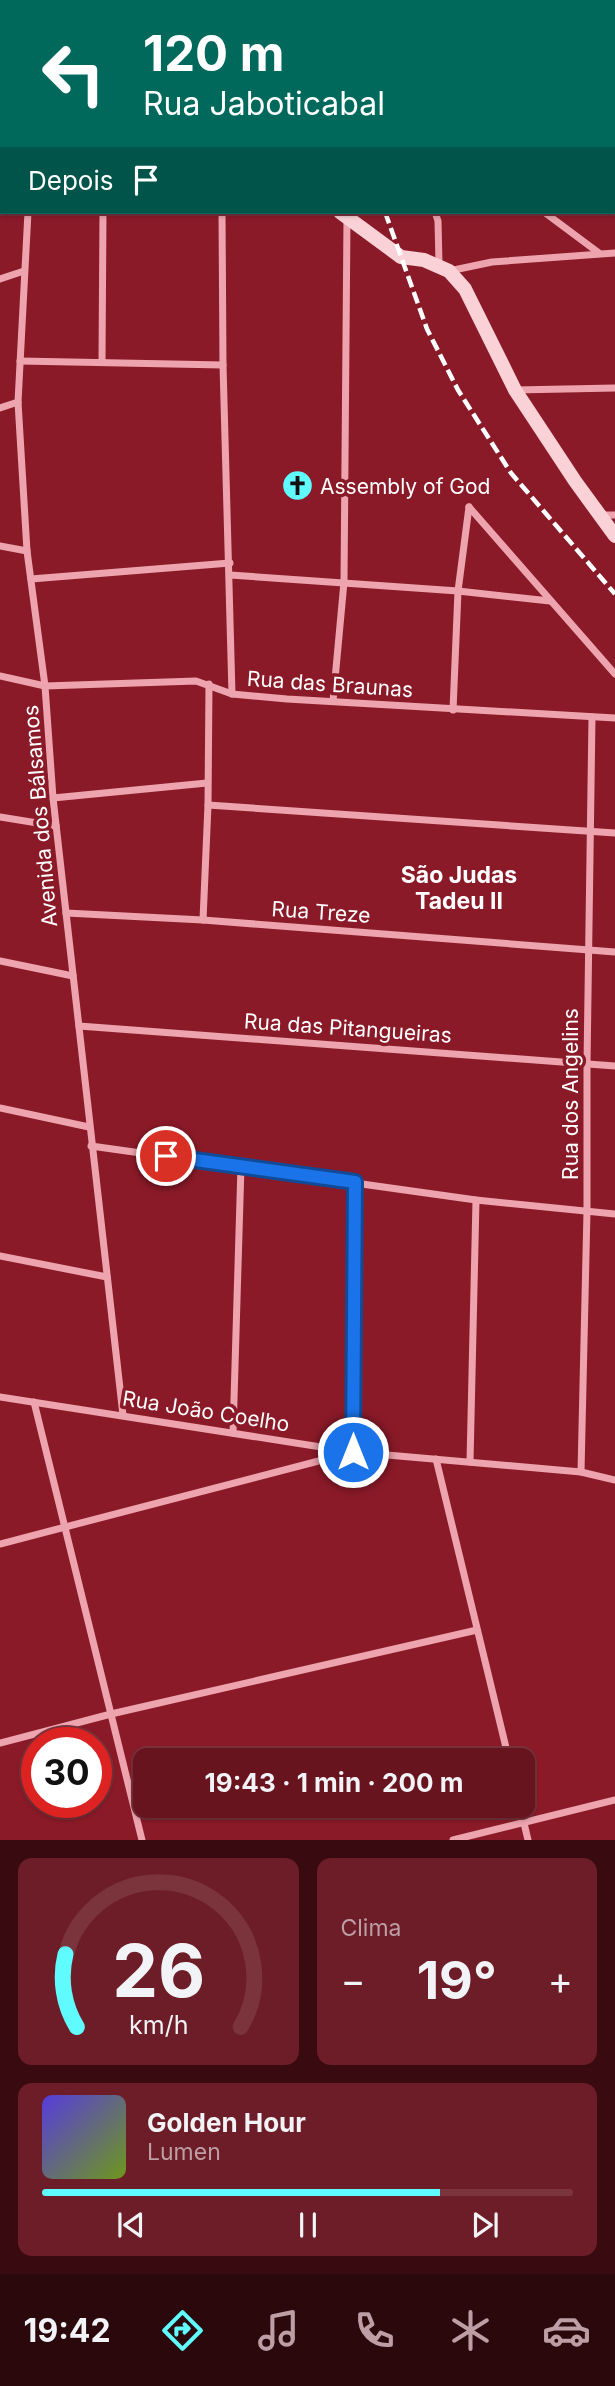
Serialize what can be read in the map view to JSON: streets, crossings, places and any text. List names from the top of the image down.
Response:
{
  "streets": {
    "street": [
      "Rua das Braunas",
      "Avenida dos Bálsamos",
      "Rua Treze",
      "Rua das Pitangueiras",
      "Rua dos Angelins",
      "Rua João Coelho"
    ]
  },
  "crossings": [
    ["Rua das Braunas", "Avenida dos Bálsamos"],
    ["Rua das Braunas", "Rua dos Angelins"],
    ["Avenida dos Bálsamos", "Rua Treze"],
    ["Avenida dos Bálsamos", "Rua das Pitangueiras"],
    ["Avenida dos Bálsamos", "Rua João Coelho"],
    ["Rua Treze", "Rua dos Angelins"],
    ["Rua das Pitangueiras", "Rua dos Angelins"],
    ["Rua dos Angelins", "Rua João Coelho"]
  ],
  "districts": ["São Judas Tadeu II"],
  "places": {
    "church": ["Assembly of God"]
  },
  "page": {
    "turn": ["120 m", "Rua Jaboticabal"],
    "then": "Depois",
    "limit": "30",
    "trip": "19:43 · 1 min · 200 m",
    "tile": "Clima",
    "heat": ["−", "19°", "+"],
    "song": ["Golden Hour", "Lumen"],
    "tabs": "19:42",
    "gauge": ["26", "km/h"]
  }
}
